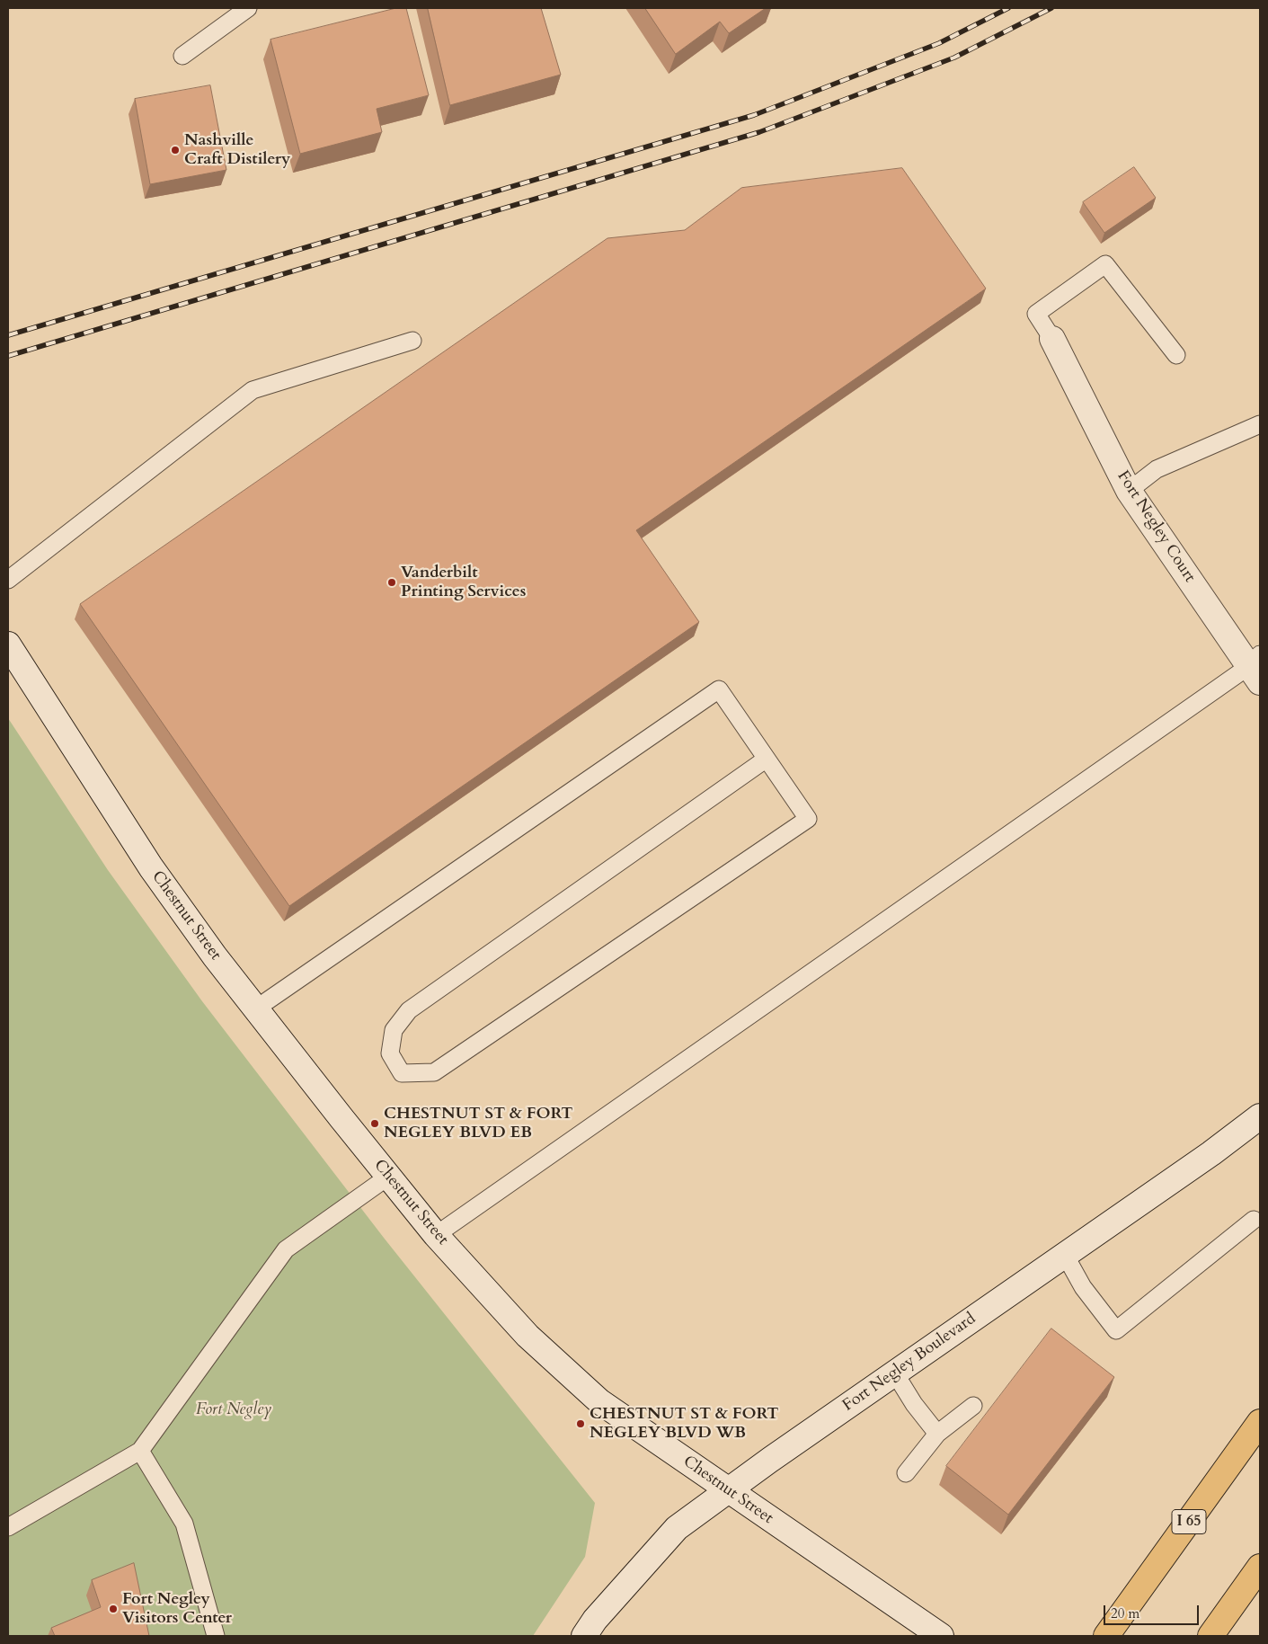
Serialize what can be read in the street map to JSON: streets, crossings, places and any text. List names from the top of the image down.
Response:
{
  "streets": {
    "highway": ["I 65"],
    "street": ["Fort Negley Court", "Chestnut Street", "Fort Negley Boulevard"]
  },
  "crossings": [
    ["Chestnut Street", "Fort Negley Boulevard"]
  ],
  "parks": ["Fort Negley"],
  "places": [
    "Nashville Craft Distilery",
    "Vanderbilt Printing Services",
    "CHESTNUT ST & FORT NEGLEY BLVD EB",
    "CHESTNUT ST & FORT NEGLEY BLVD WB",
    "Fort Negley Visitors Center"
  ],
  "scale_bar": "20 m"
}
